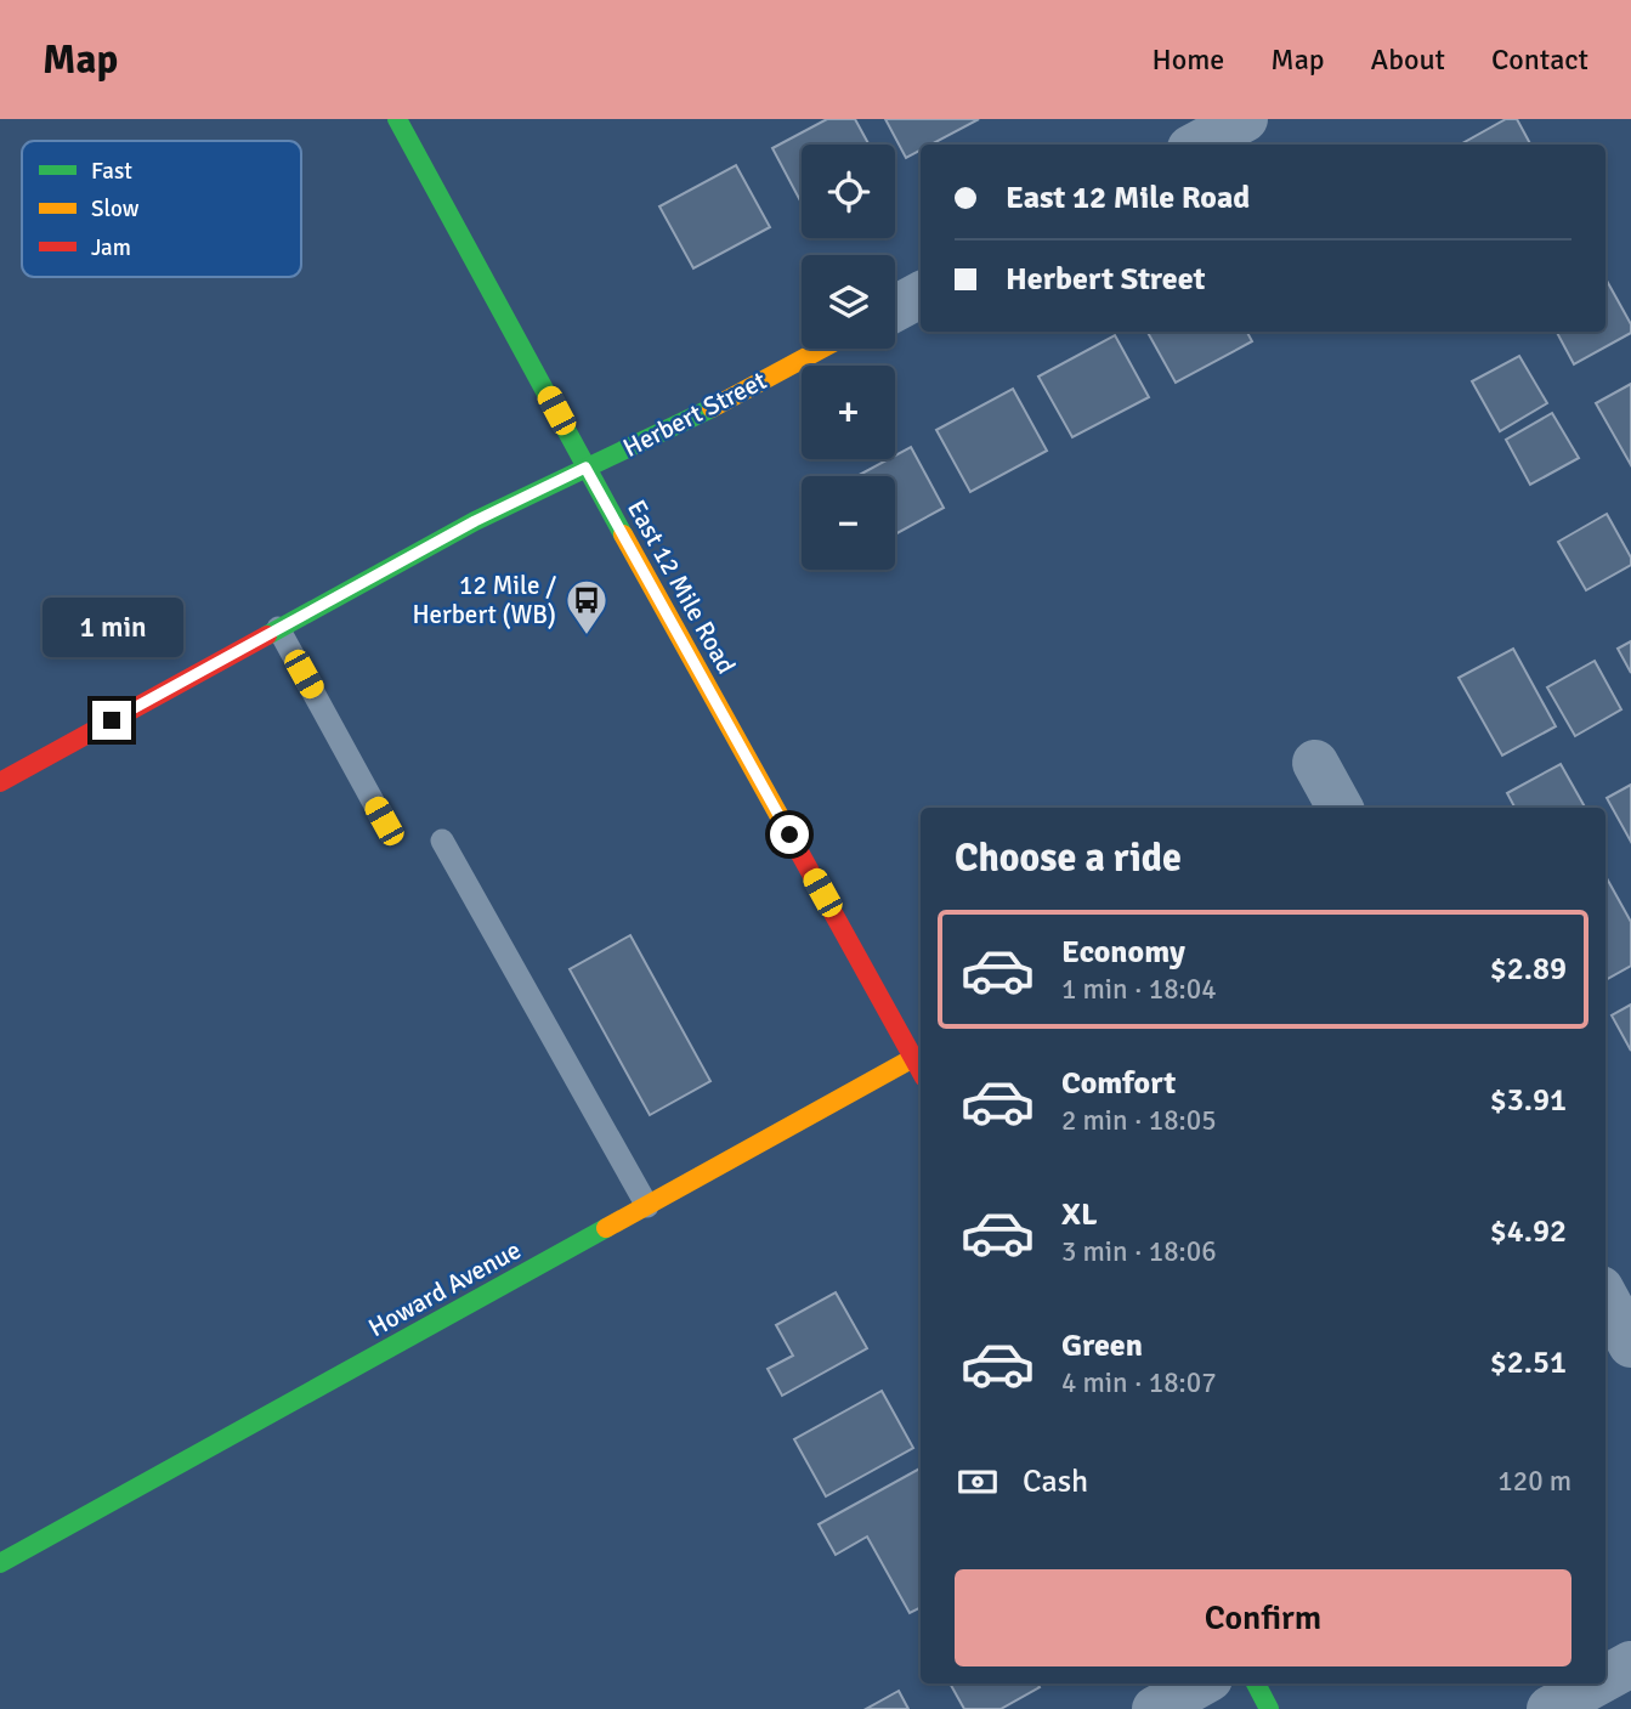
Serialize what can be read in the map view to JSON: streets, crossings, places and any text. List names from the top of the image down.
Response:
{
  "streets": {
    "street": ["Herbert Street", "East 12 Mile Road", "Howard Avenue"]
  },
  "crossings": [
    ["Herbert Street", "East 12 Mile Road"],
    ["East 12 Mile Road", "Howard Avenue"]
  ],
  "places": {
    "bus stop": ["12 Mile / Herbert (WB)"]
  },
  "legend": ["Fast", "Slow", "Jam"],
  "page": {
    "header": "Map",
    "nav": [
      "Home",
      "Map",
      "About",
      "Contact"
    ],
    "map_buttons": ["+", "−"],
    "banner": ["East 12 Mile Road", "Herbert Street"],
    "bubble": "1 min",
    "heading": "Choose a ride",
    "list": [
      {
        "name": "Economy",
        "note": "1 min · 18:04",
        "value": "$2.89"
      },
      {
        "name": "Comfort",
        "note": "2 min · 18:05",
        "value": "$3.91"
      },
      {
        "name": "XL",
        "note": "3 min · 18:06",
        "value": "$4.92"
      },
      {
        "name": "Green",
        "note": "4 min · 18:07",
        "value": "$2.51"
      }
    ],
    "pay": ["Cash", "120 m"],
    "buttons": "Confirm"
  }
}
